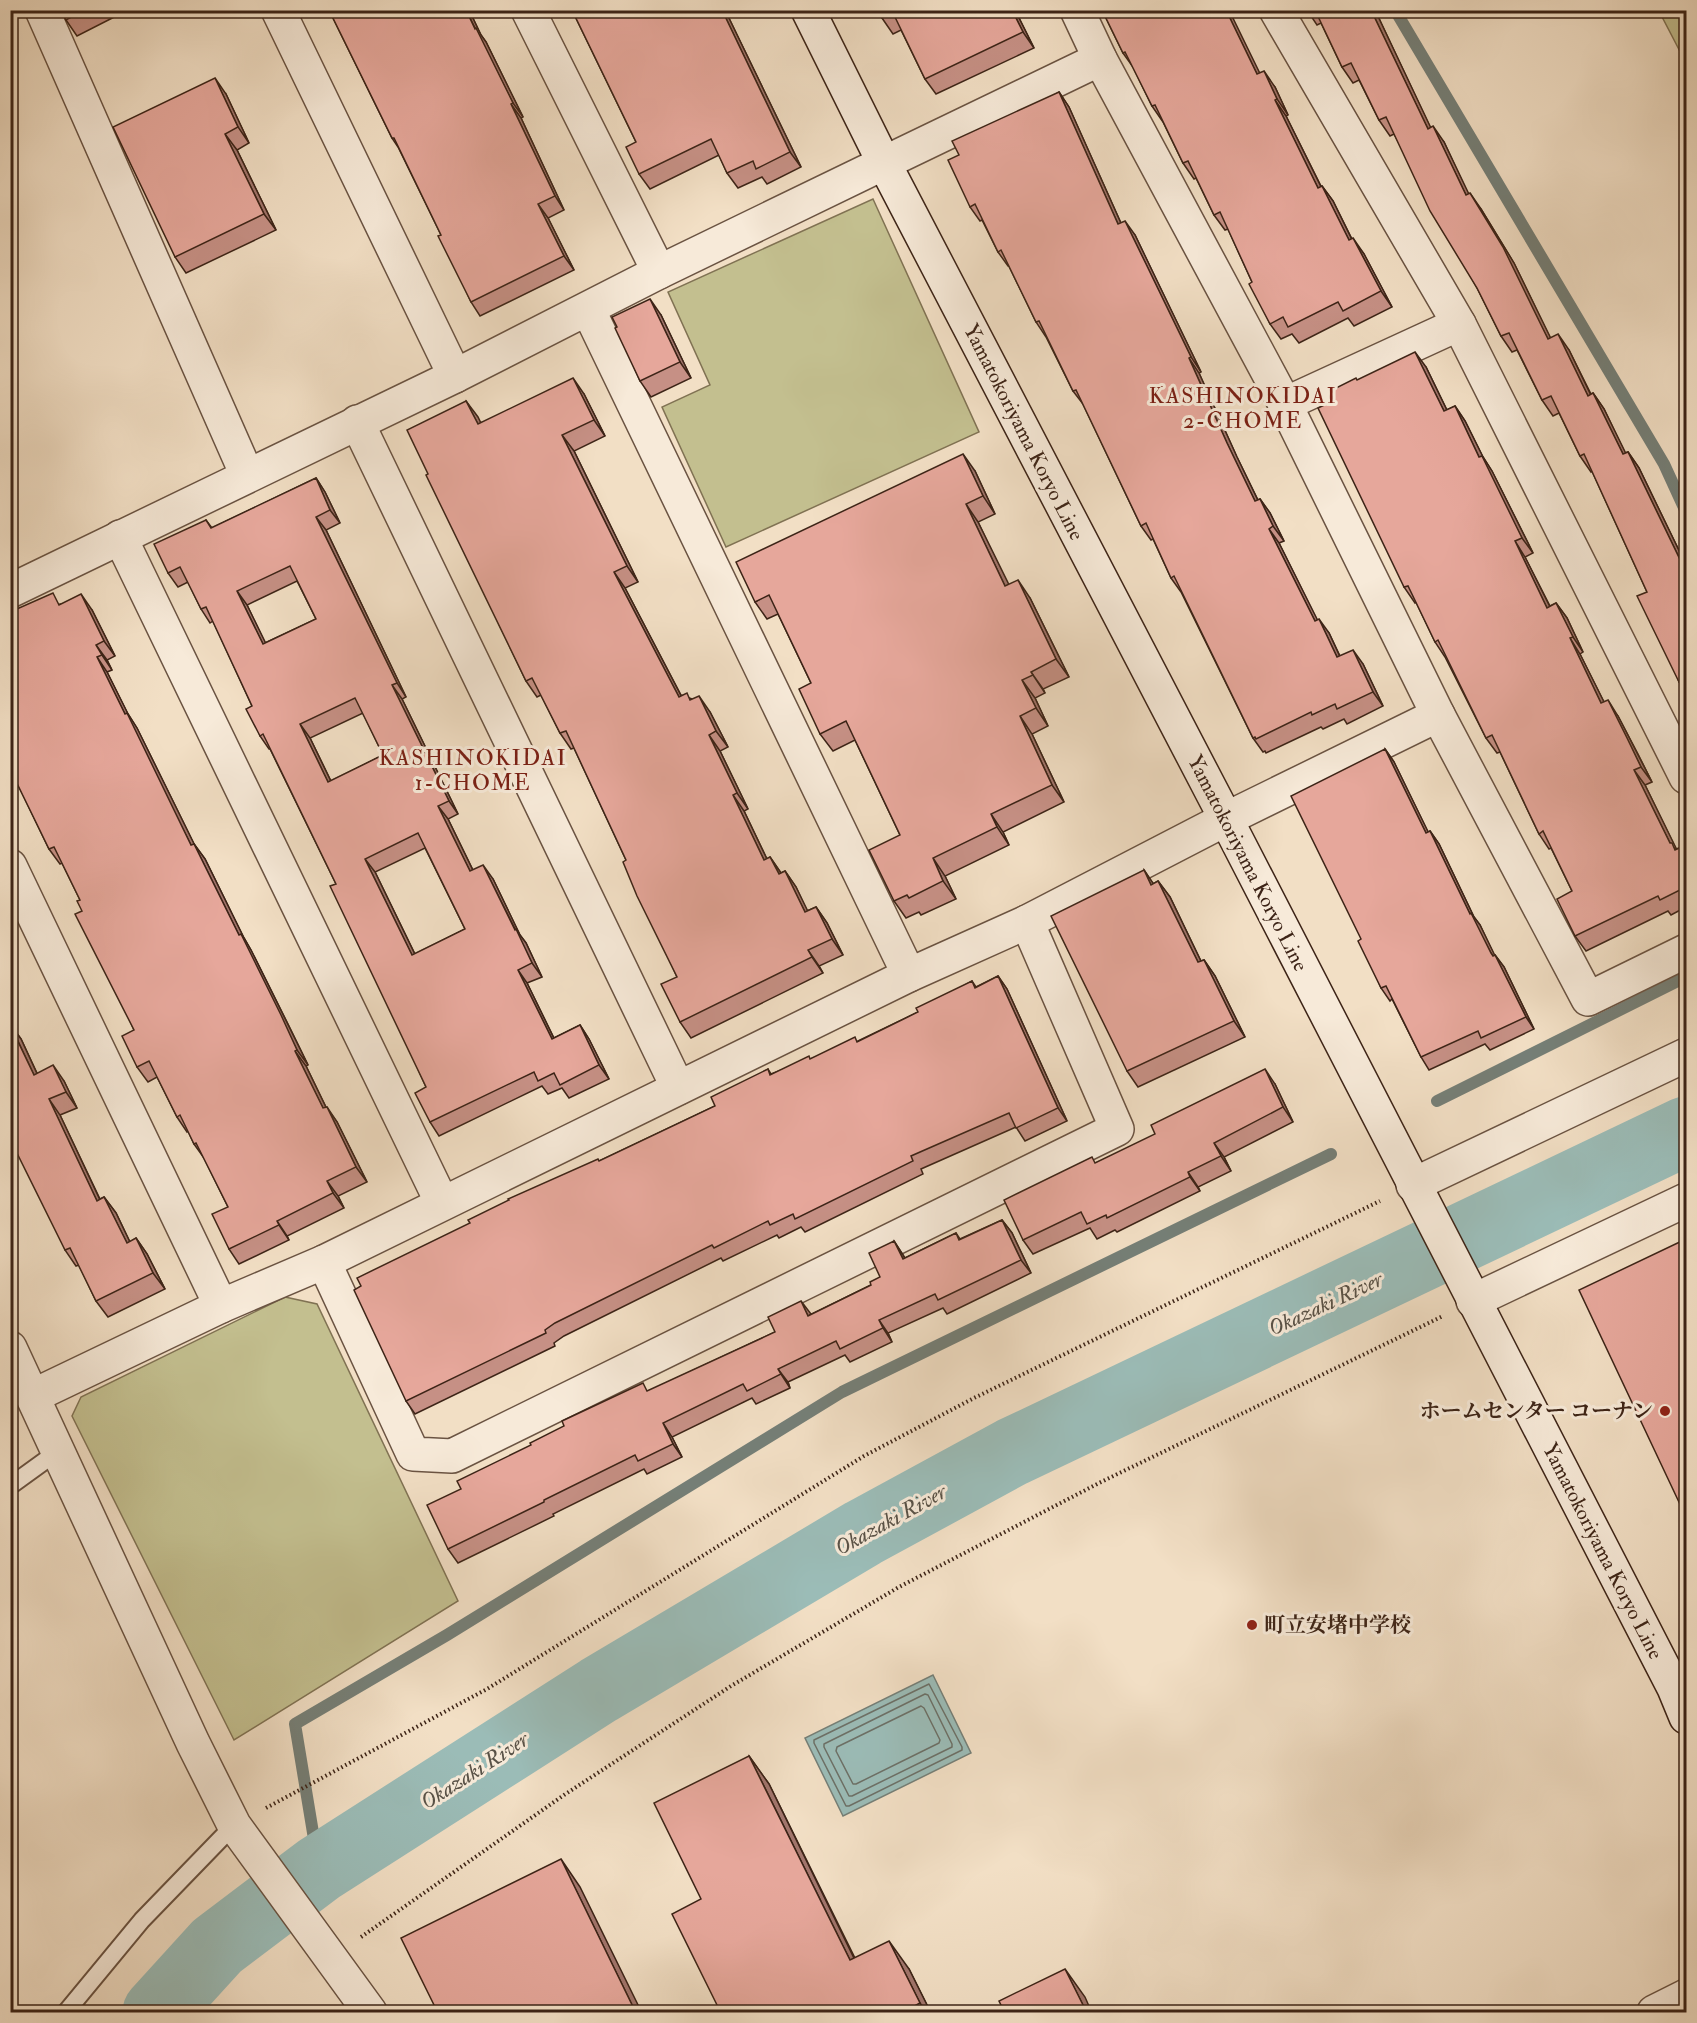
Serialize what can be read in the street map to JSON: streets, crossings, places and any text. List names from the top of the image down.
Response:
{
  "streets": {
    "street": ["Yamatokoriyama Koryo Line"]
  },
  "districts": ["KASHINOKIDAI 2-CHOME", "KASHINOKIDAI 1-CHOME"],
  "water": ["Okazaki River"],
  "places": ["ホームセンター コーナン", "町立安堵中学校"]
}
